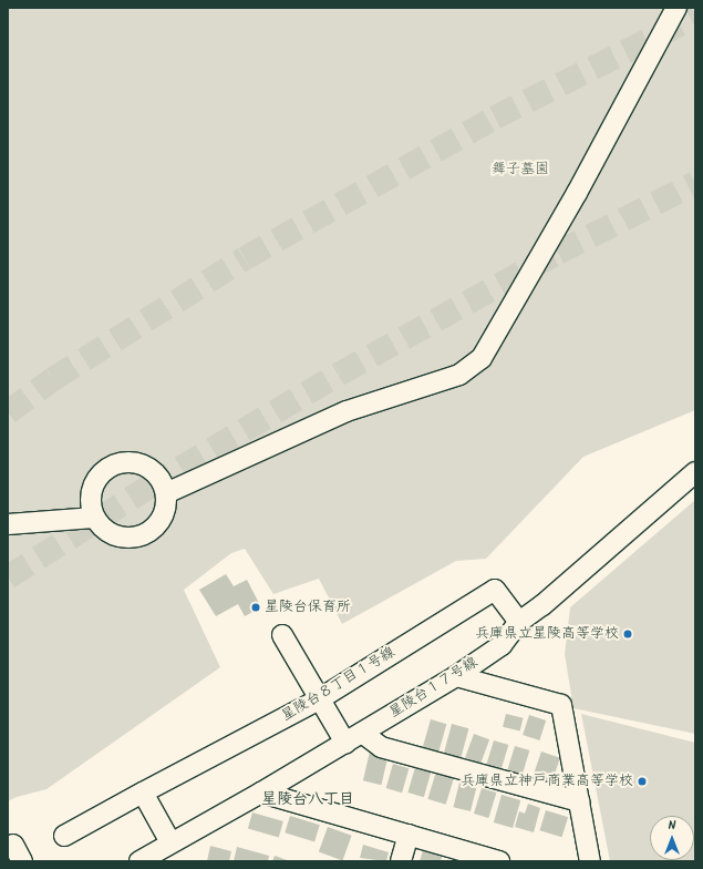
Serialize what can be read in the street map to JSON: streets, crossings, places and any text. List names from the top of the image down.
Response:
{
  "streets": {
    "street": ["星陵台８丁目１号線", "星陵台１７号線"]
  },
  "crossings": [
    ["星陵台８丁目１号線", "星陵台１７号線"]
  ],
  "districts": ["星陵台八丁目"],
  "parks": ["舞子墓園"],
  "places": ["星陵台保育所", "兵庫県立星陵高等学校", "兵庫県立神戸商業高等学校"],
  "north": "top"
}
